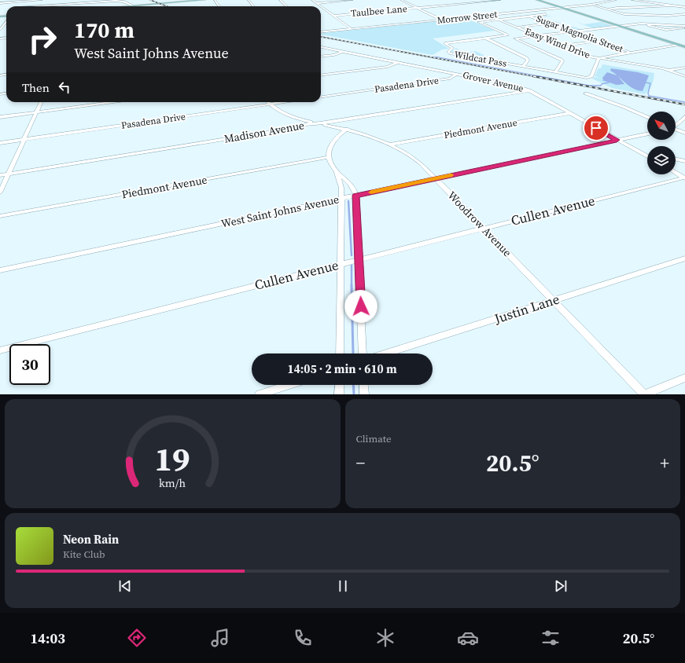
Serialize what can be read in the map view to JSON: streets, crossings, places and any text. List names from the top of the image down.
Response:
{
  "streets": {
    "street": [
      "Taulbee Lane",
      "Morrow Street",
      "Sugar Magnolia Street",
      "Easy Wind Drive",
      "Wildcat Pass",
      "Grover Avenue",
      "Pasadena Drive",
      "Piedmont Avenue",
      "Madison Avenue",
      "Cullen Avenue",
      "West Saint Johns Avenue",
      "Woodrow Avenue",
      "Justin Lane"
    ]
  },
  "crossings": [
    ["Morrow Street", "Easy Wind Drive"],
    ["Easy Wind Drive", "Wildcat Pass"],
    ["Grover Avenue", "Pasadena Drive"],
    ["Grover Avenue", "Piedmont Avenue"],
    ["Grover Avenue", "Madison Avenue"],
    ["Grover Avenue", "West Saint Johns Avenue"],
    ["Pasadena Drive", "Woodrow Avenue"],
    ["Piedmont Avenue", "Woodrow Avenue"],
    ["Madison Avenue", "Woodrow Avenue"],
    ["Cullen Avenue", "Woodrow Avenue"],
    ["West Saint Johns Avenue", "Woodrow Avenue"],
    ["Woodrow Avenue", "Justin Lane"]
  ],
  "north": "top left",
  "page": {
    "turn": ["170 m", "West Saint Johns Avenue"],
    "then": "Then",
    "limit": "30",
    "trip": "14:05 · 2 min · 610 m",
    "tile": "Climate",
    "heat": ["−", "20.5°", "+"],
    "song": ["Neon Rain", "Kite Club"],
    "tabs": ["14:03", "20.5°"],
    "gauge": ["19", "km/h"]
  }
}
